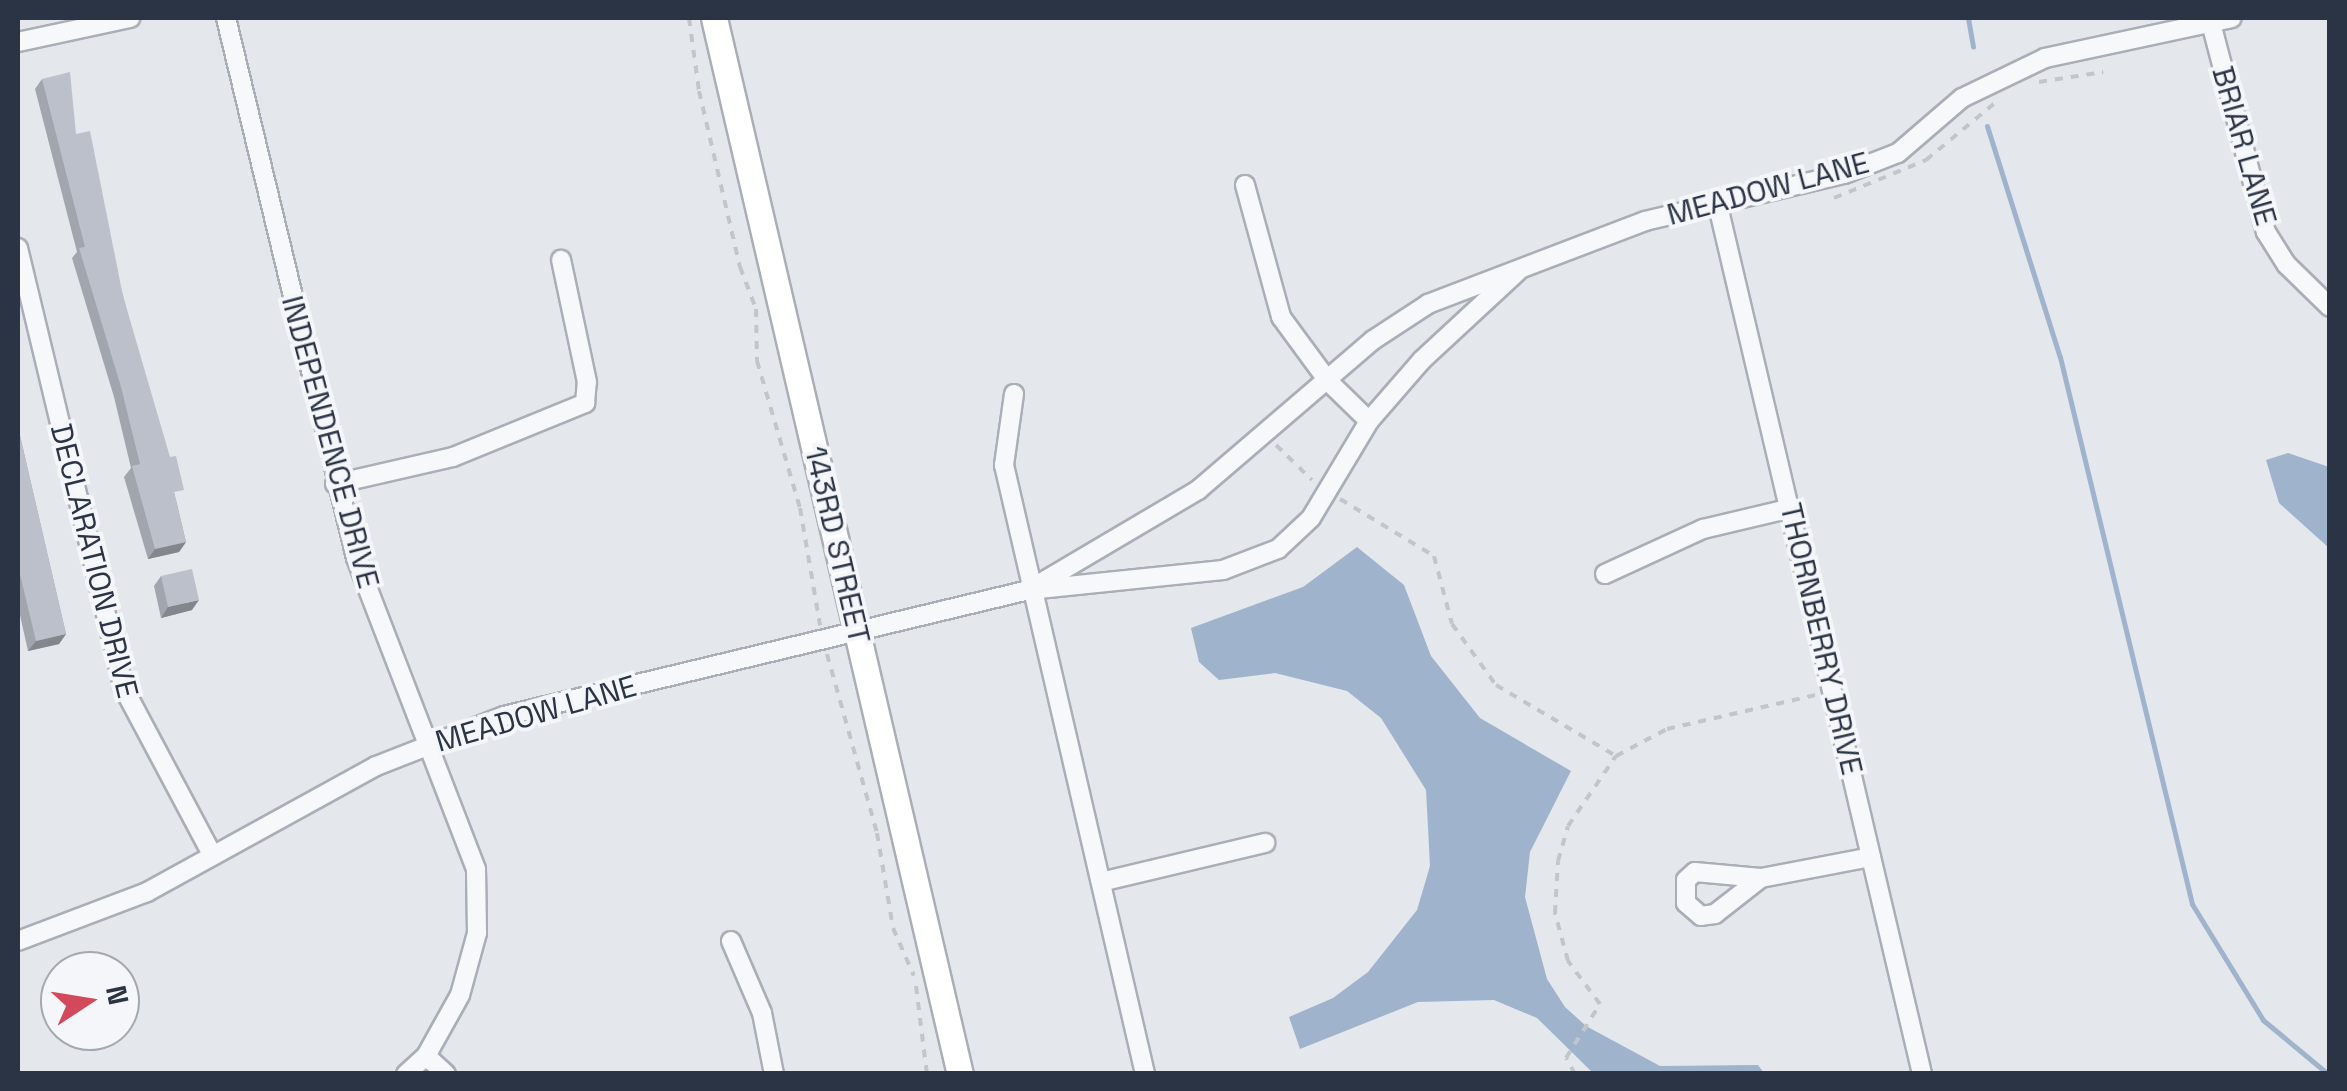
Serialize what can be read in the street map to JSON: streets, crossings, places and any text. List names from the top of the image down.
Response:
{
  "streets": {
    "street": [
      "BRIAR LANE",
      "MEADOW LANE",
      "INDEPENDENCE DRIVE",
      "143RD STREET",
      "DECLARATION DRIVE",
      "THORNBERRY DRIVE"
    ]
  },
  "crossings": [
    ["BRIAR LANE", "MEADOW LANE"],
    ["MEADOW LANE", "INDEPENDENCE DRIVE"],
    ["MEADOW LANE", "143RD STREET"],
    ["MEADOW LANE", "DECLARATION DRIVE"],
    ["MEADOW LANE", "THORNBERRY DRIVE"]
  ],
  "north": "right"
}
